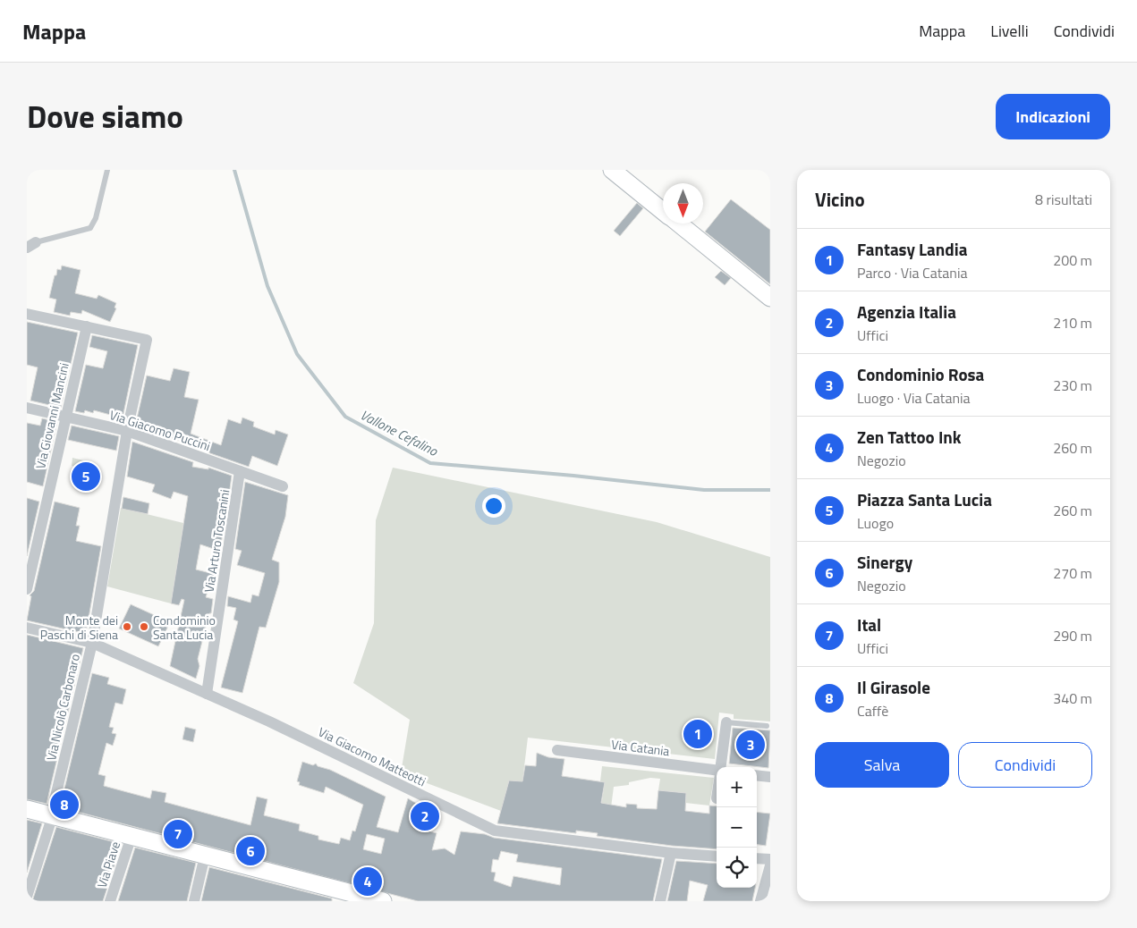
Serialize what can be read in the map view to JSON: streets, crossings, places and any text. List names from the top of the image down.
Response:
{
  "streets": {
    "street": [
      "Via Giovanni Mancini",
      "Via Giacomo Puccini",
      "Via Arturo Toscanini",
      "Via Nicolò Carbonaro",
      "Via Catania",
      "Via Giacomo Matteotti",
      "Via Piave"
    ]
  },
  "crossings": [
    ["Via Giovanni Mancini", "Via Giacomo Puccini"],
    ["Via Giovanni Mancini", "Via Nicolò Carbonaro"],
    ["Via Giacomo Puccini", "Via Arturo Toscanini"],
    ["Via Giacomo Puccini", "Via Nicolò Carbonaro"],
    ["Via Arturo Toscanini", "Via Giacomo Matteotti"],
    ["Via Nicolò Carbonaro", "Via Giacomo Matteotti"]
  ],
  "water": ["Vallone Cefalino"],
  "places": ["Monte dei Paschi di Siena", "Condominio Santa Lucia"],
  "north": "bottom",
  "page": {
    "header": "Mappa",
    "nav": ["Mappa", "Livelli", "Condividi"],
    "title": "Dove siamo",
    "buttons": [
      "Indicazioni",
      ["Salva", "Condividi"]
    ],
    "heading": ["Vicino", "8 risultati"],
    "list": [
      {
        "mark": "1",
        "name": "Fantasy Landia",
        "note": "Parco · Via Catania",
        "value": "200 m"
      },
      {
        "mark": "2",
        "name": "Agenzia Italia",
        "note": "Uffici",
        "value": "210 m"
      },
      {
        "mark": "3",
        "name": "Condominio Rosa",
        "note": "Luogo · Via Catania",
        "value": "230 m"
      },
      {
        "mark": "4",
        "name": "Zen Tattoo Ink",
        "note": "Negozio",
        "value": "260 m"
      },
      {
        "mark": "5",
        "name": "Piazza Santa Lucia",
        "note": "Luogo",
        "value": "260 m"
      },
      {
        "mark": "6",
        "name": "Sinergy",
        "note": "Negozio",
        "value": "270 m"
      },
      {
        "mark": "7",
        "name": "Ital",
        "note": "Uffici",
        "value": "290 m"
      },
      {
        "mark": "8",
        "name": "Il Girasole",
        "note": "Caffè",
        "value": "340 m"
      }
    ],
    "pins": [
      "5",
      "1",
      "3",
      "8",
      "2",
      "7",
      "6",
      "4"
    ],
    "map_buttons": ["+", "−"]
  }
}
